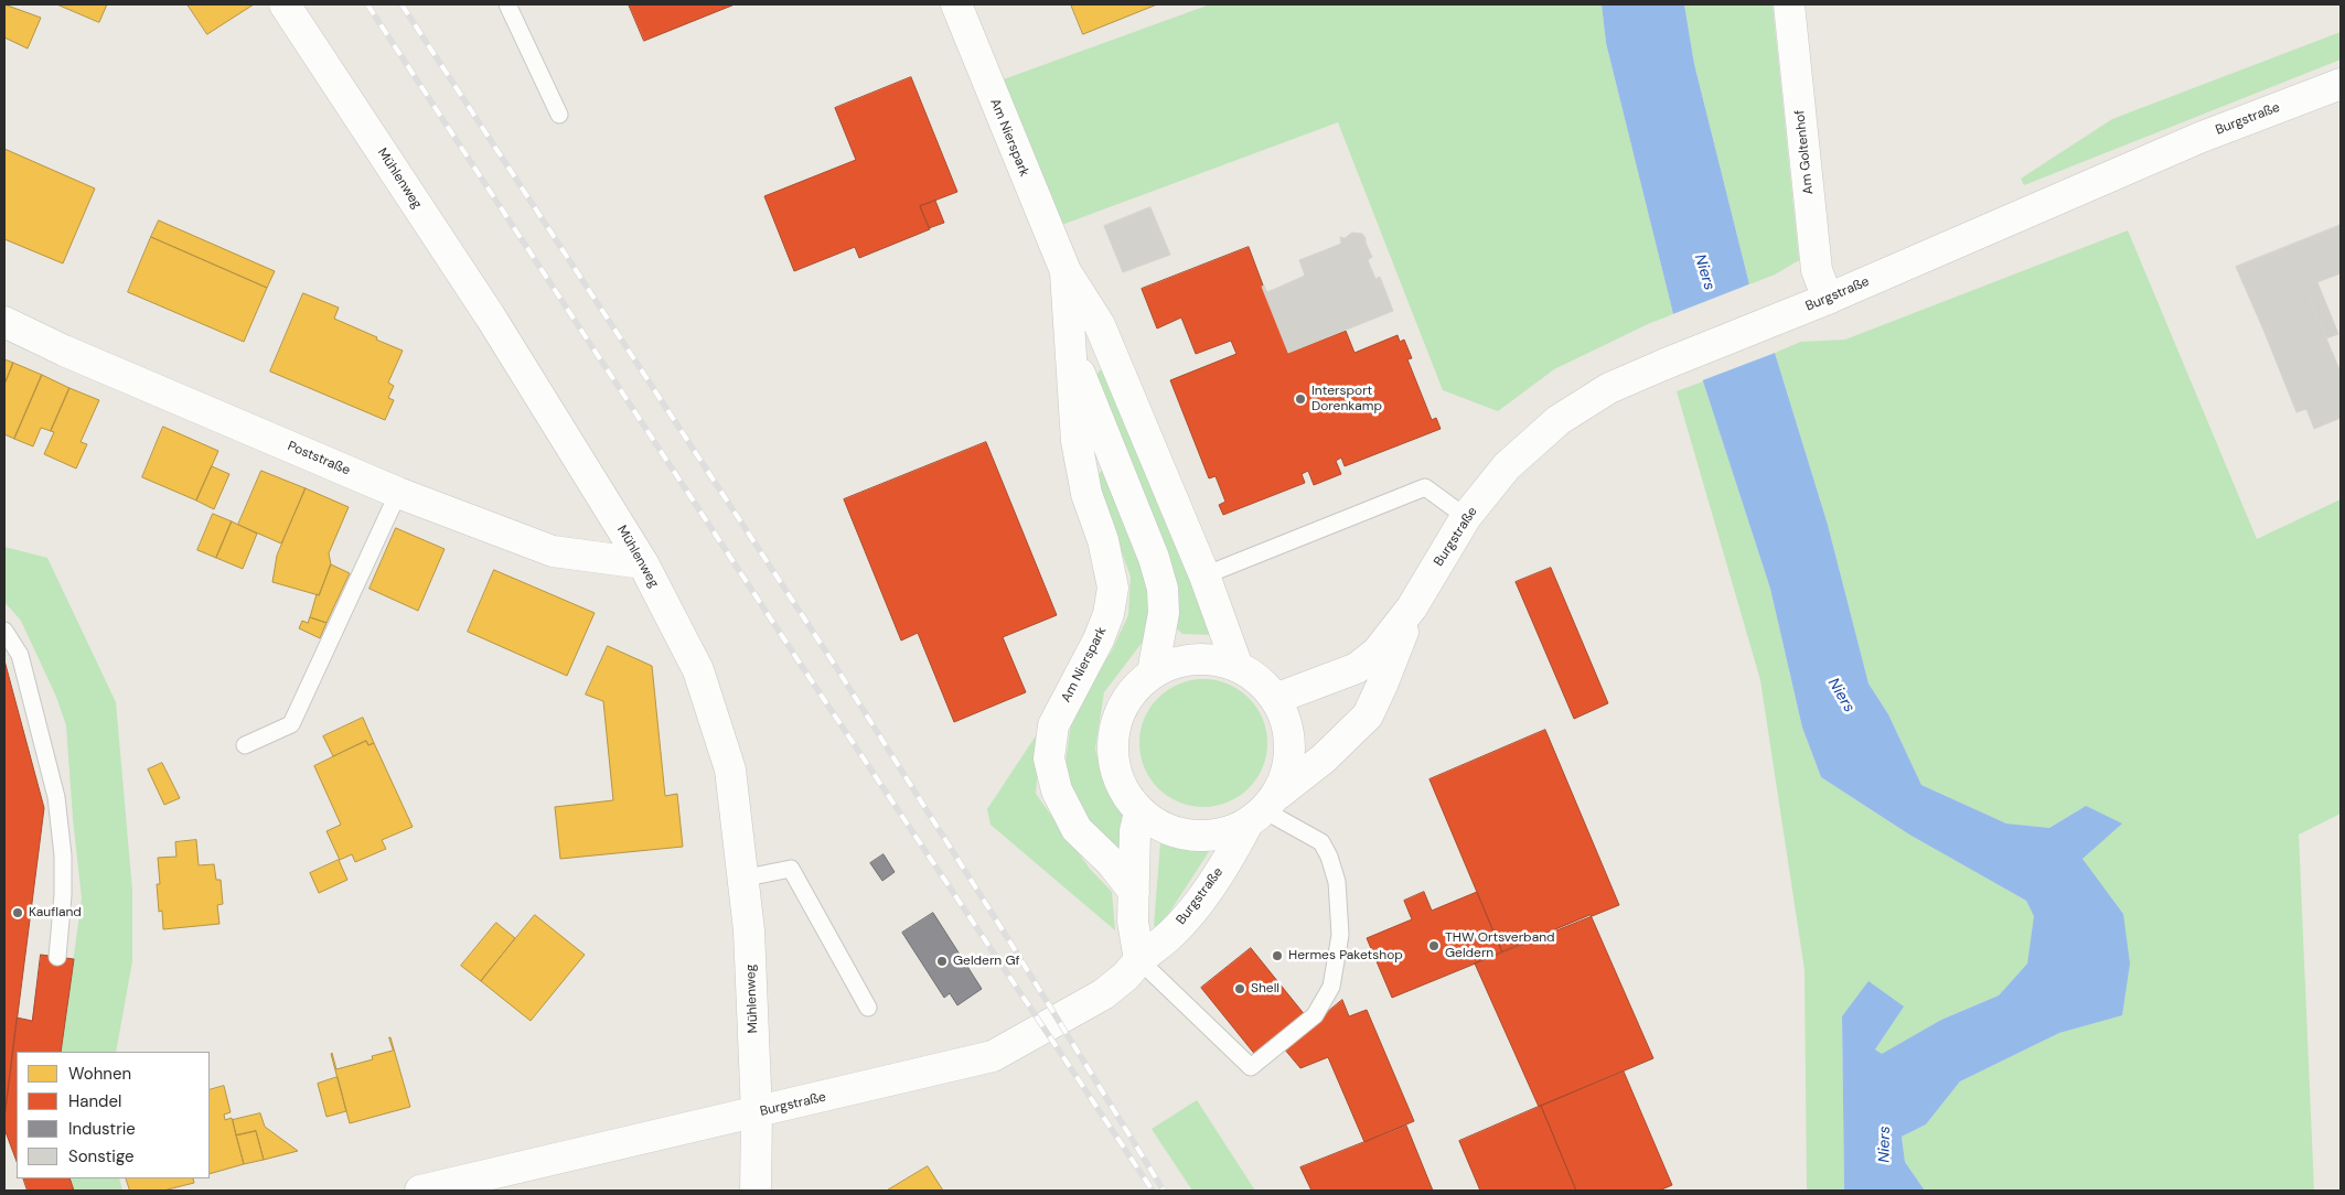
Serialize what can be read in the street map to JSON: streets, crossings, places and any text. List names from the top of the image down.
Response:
{
  "streets": {
    "street": [
      "Burgstraße",
      "Am Nierspark",
      "Am Goltenhof",
      "Mühlenweg",
      "Poststraße"
    ]
  },
  "crossings": [
    ["Burgstraße", "Am Nierspark"],
    ["Burgstraße", "Am Goltenhof"],
    ["Burgstraße", "Mühlenweg"],
    ["Mühlenweg", "Poststraße"]
  ],
  "water": ["Niers"],
  "places": [
    "Intersport Dorenkamp",
    "Kaufland",
    "THW Ortsverband Geldern",
    "Hermes Paketshop",
    "Geldern Gf",
    "Shell"
  ],
  "legend": [
    "Wohnen",
    "Handel",
    "Industrie",
    "Sonstige"
  ]
}
